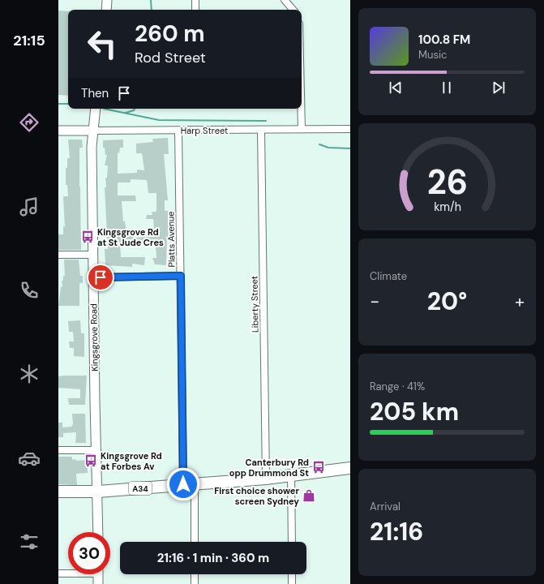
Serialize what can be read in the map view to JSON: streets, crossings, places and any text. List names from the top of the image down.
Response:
{
  "streets": {
    "highway": ["A34"],
    "main road": ["Harp Street", "Kingsgrove Road"],
    "street": ["Platts Avenue", "Liberty Street"]
  },
  "crossings": [
    ["Harp Street", "Platts Avenue"],
    ["Harp Street", "Liberty Street"],
    ["Harp Street", "Kingsgrove Road"],
    ["Platts Avenue", "A34"],
    ["Liberty Street", "A34"],
    ["Kingsgrove Road", "A34"]
  ],
  "places": {
    "bus stop": ["Kingsgrove Rd at St Jude Cres", "Kingsgrove Rd at Forbes Av", "Canterbury Rd opp Drummond St"],
    "shop": ["First choice shower screen Sydney"]
  },
  "page": {
    "tabs": "21:15",
    "turn": ["260 m", "Rod Street"],
    "song": ["100.8 FM", "Music"],
    "then": "Then",
    "tile": [
      "Climate",
      ["Range · 41%", "205 km"],
      ["Arrival", "21:16"]
    ],
    "heat": ["−", "20°", "+"],
    "limit": "30",
    "trip": "21:16 · 1 min · 360 m",
    "gauge": ["26", "km/h"]
  }
}
